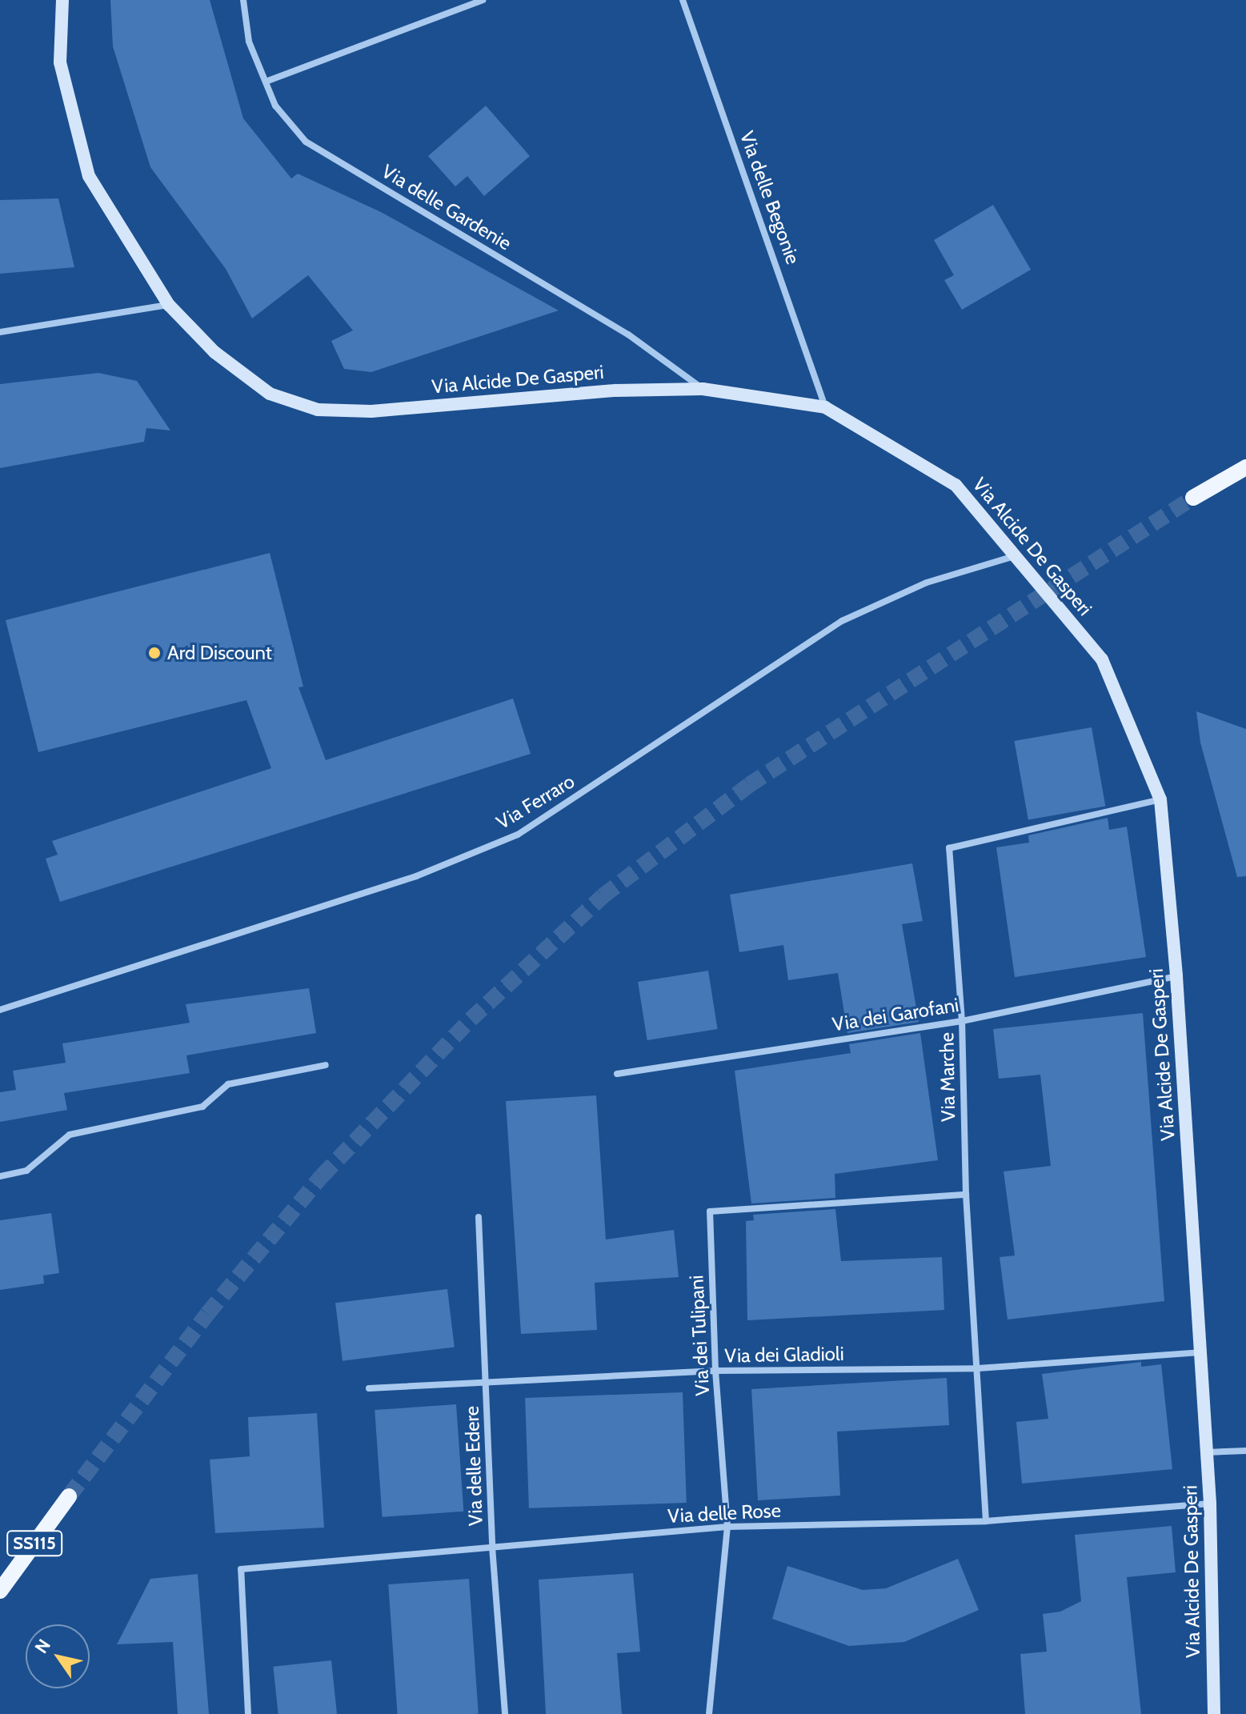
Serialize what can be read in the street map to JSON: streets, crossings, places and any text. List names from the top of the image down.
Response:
{
  "streets": {
    "main road": ["SS115"],
    "street": [
      "Via delle Begonie",
      "Via delle Gardenie",
      "Via Alcide De Gasperi",
      "Via Ferraro",
      "Via dei Garofani",
      "Via Marche",
      "Via dei Tulipani",
      "Via dei Gladioli",
      "Via delle Edere",
      "Via delle Rose"
    ]
  },
  "crossings": [
    ["Via delle Begonie", "Via Alcide De Gasperi"],
    ["Via delle Gardenie", "Via Alcide De Gasperi"],
    ["Via Alcide De Gasperi", "Via Ferraro"],
    ["Via Alcide De Gasperi", "Via dei Garofani"],
    ["Via Alcide De Gasperi", "Via Marche"],
    ["Via Alcide De Gasperi", "Via dei Gladioli"],
    ["Via Alcide De Gasperi", "Via delle Rose"],
    ["Via dei Garofani", "Via Marche"],
    ["Via Marche", "Via dei Tulipani"],
    ["Via Marche", "Via dei Gladioli"],
    ["Via Marche", "Via delle Rose"],
    ["Via dei Tulipani", "Via dei Gladioli"],
    ["Via dei Tulipani", "Via delle Rose"],
    ["Via dei Gladioli", "Via delle Edere"],
    ["Via delle Edere", "Via delle Rose"]
  ],
  "places": ["Ard Discount"],
  "north": "top left"
}
